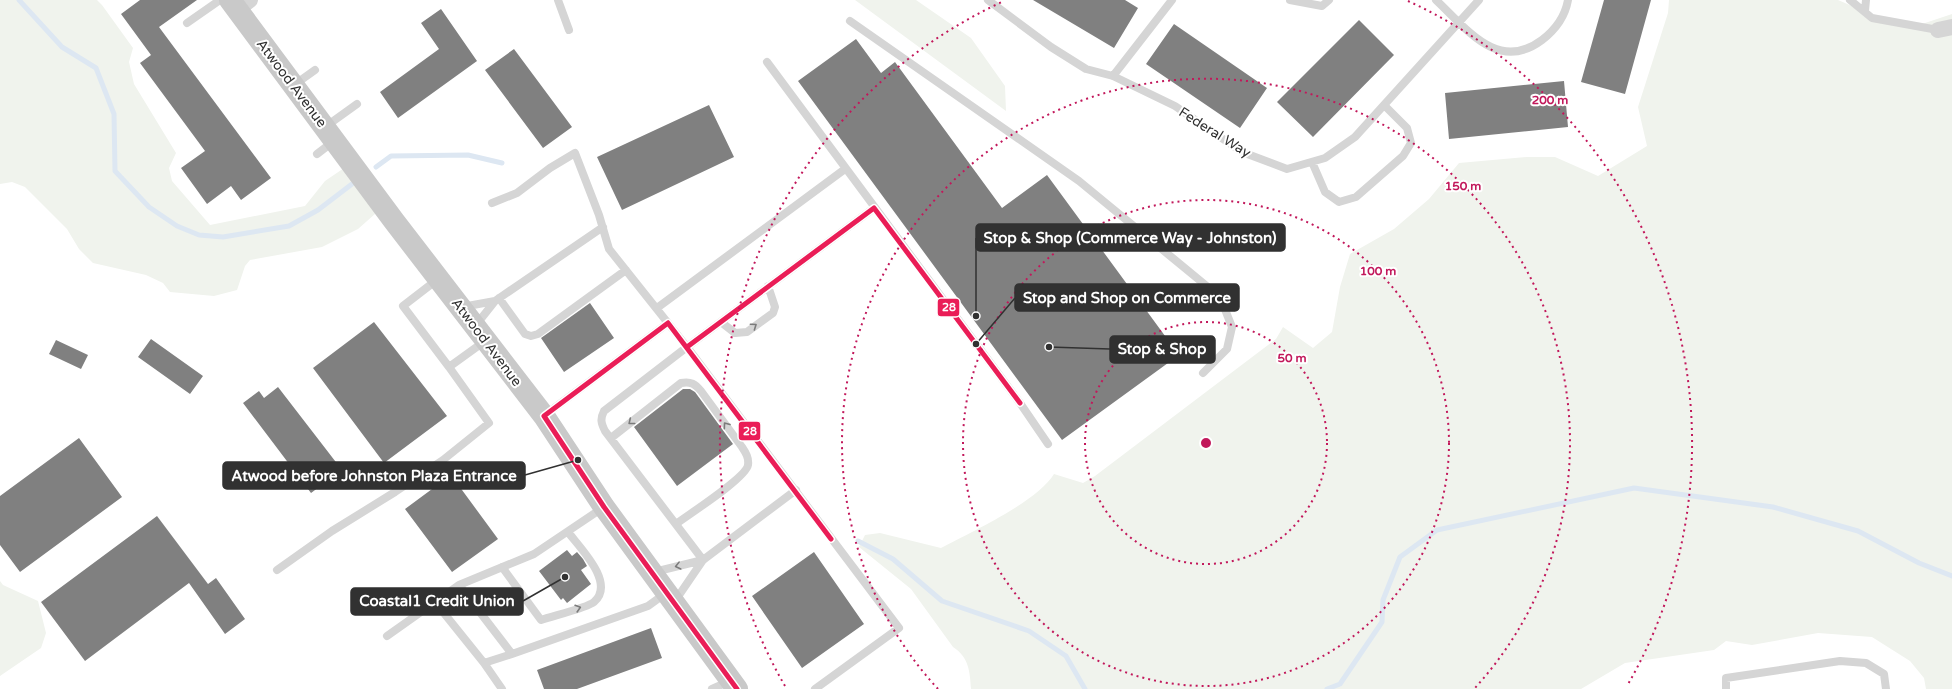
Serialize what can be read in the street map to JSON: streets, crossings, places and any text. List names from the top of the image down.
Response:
{
  "streets": {
    "main road": ["Atwood Avenue"],
    "lane": ["Federal Way"]
  },
  "places": [
    "Stop & Shop (Commerce Way - Johnston)",
    "Stop and Shop on Commerce",
    "Stop & Shop",
    "Atwood before Johnston Plaza Entrance",
    "Coastal1 Credit Union"
  ],
  "lines": ["transit line 28"],
  "rings": [
    "200 m",
    "150 m",
    "100 m",
    "50 m"
  ]
}
